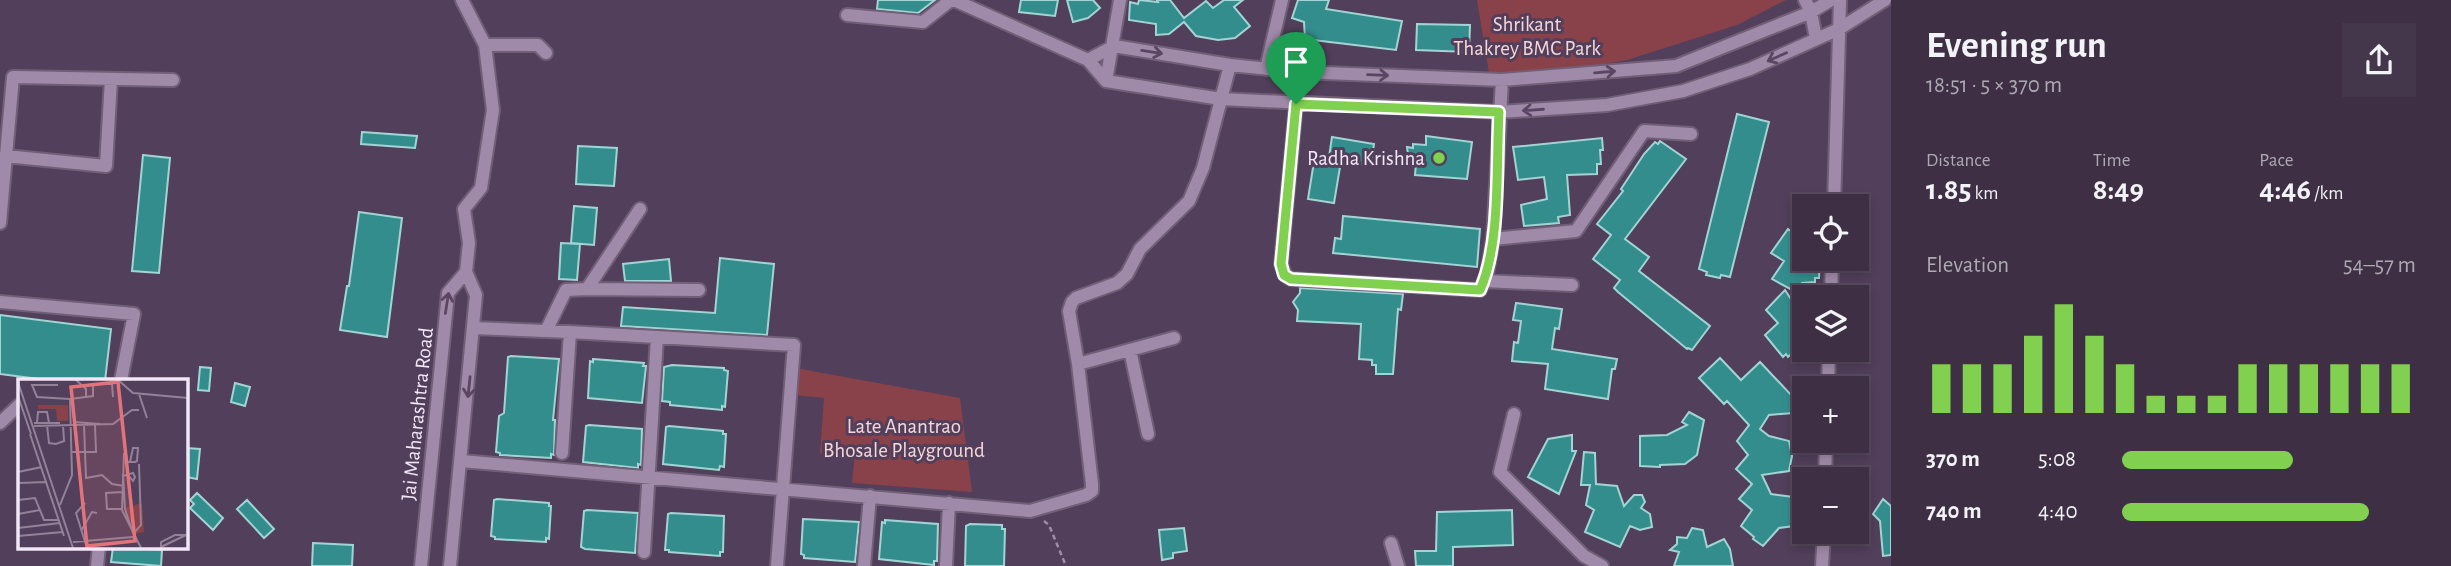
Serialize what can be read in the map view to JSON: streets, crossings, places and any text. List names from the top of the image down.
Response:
{
  "streets": {
    "street": ["Jai Maharashtra Road"]
  },
  "parks": ["Shrikant Thakrey BMC Park", "Late Anantrao Bhosale Playground"],
  "places": ["Radha Krishna"],
  "page": {
    "heading": ["Evening run", "18:51 · 5 × 370 m"],
    "stats": [
      ["Distance", "1.85 km"],
      ["Time", "8:49"],
      ["Pace", "4:46 /km"]
    ],
    "map_buttons": ["+", "−"],
    "chart": ["Elevation", "54–57 m"],
    "list": [
      {
        "name": "370 m",
        "note": "5:08"
      },
      {
        "name": "740 m",
        "note": "4:40"
      }
    ]
  }
}
